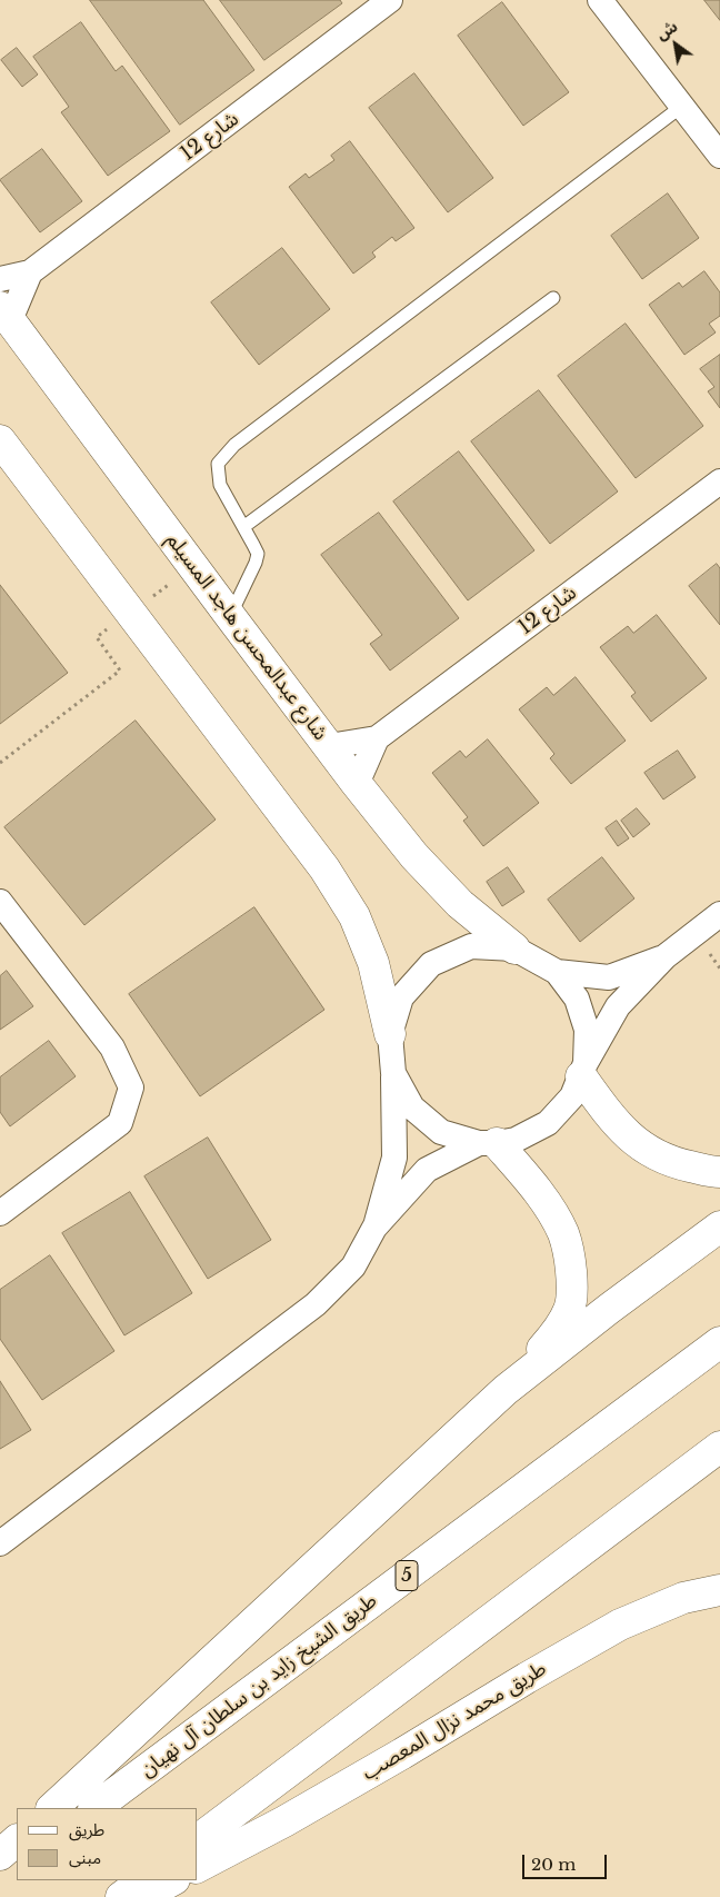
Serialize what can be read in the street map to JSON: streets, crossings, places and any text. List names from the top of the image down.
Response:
{
  "streets": {
    "main road": [
      "شارع عبدالمحسن هاجد المسيلم",
      "5",
      "طريق الشيخ زايد بن سلطان آل نهيان",
      "طريق محمد نزال المعصب"
    ],
    "street": ["شارع 12"]
  },
  "crossings": [
    ["شارع 12", "شارع عبدالمحسن هاجد المسيلم"]
  ],
  "legend": ["طريق", "مبنى"],
  "scale_bar": "20 m",
  "north": "top left"
}
